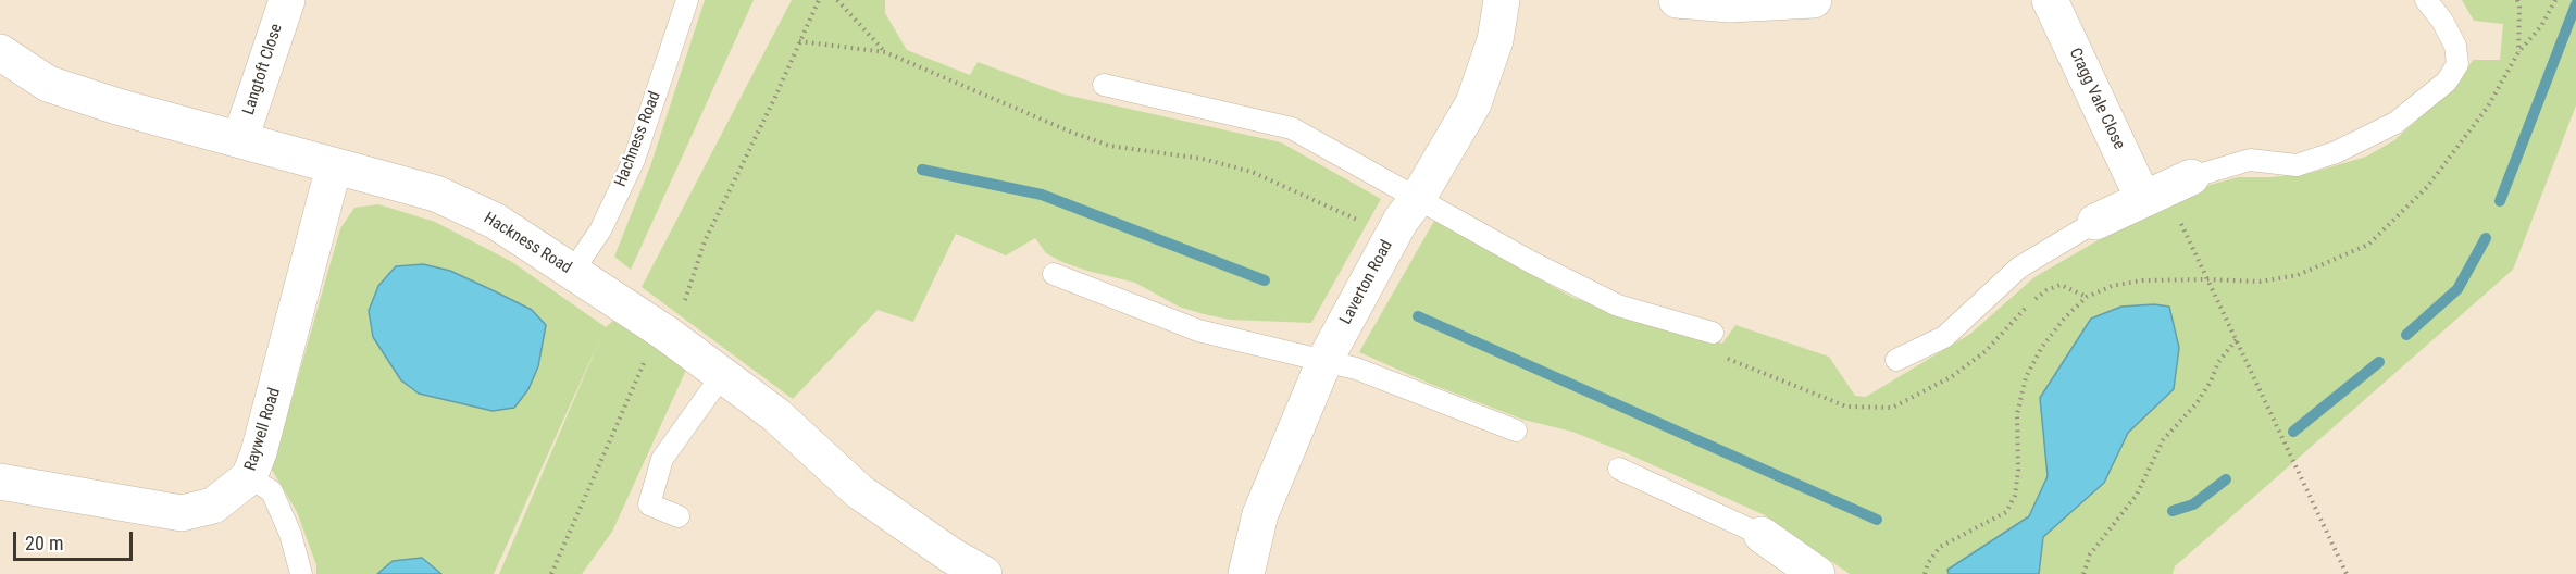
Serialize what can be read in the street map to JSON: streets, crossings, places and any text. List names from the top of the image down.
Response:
{
  "streets": {
    "street": [
      "Langtoft Close",
      "Cragg Vale Close",
      "Hackness Road",
      "Laverton Road",
      "Raywell Road"
    ],
    "lane": ["Hachness Road"]
  },
  "crossings": [
    ["Langtoft Close", "Hackness Road"],
    ["Hachness Road", "Hackness Road"],
    ["Hackness Road", "Raywell Road"]
  ],
  "scale_bar": "20 m"
}
